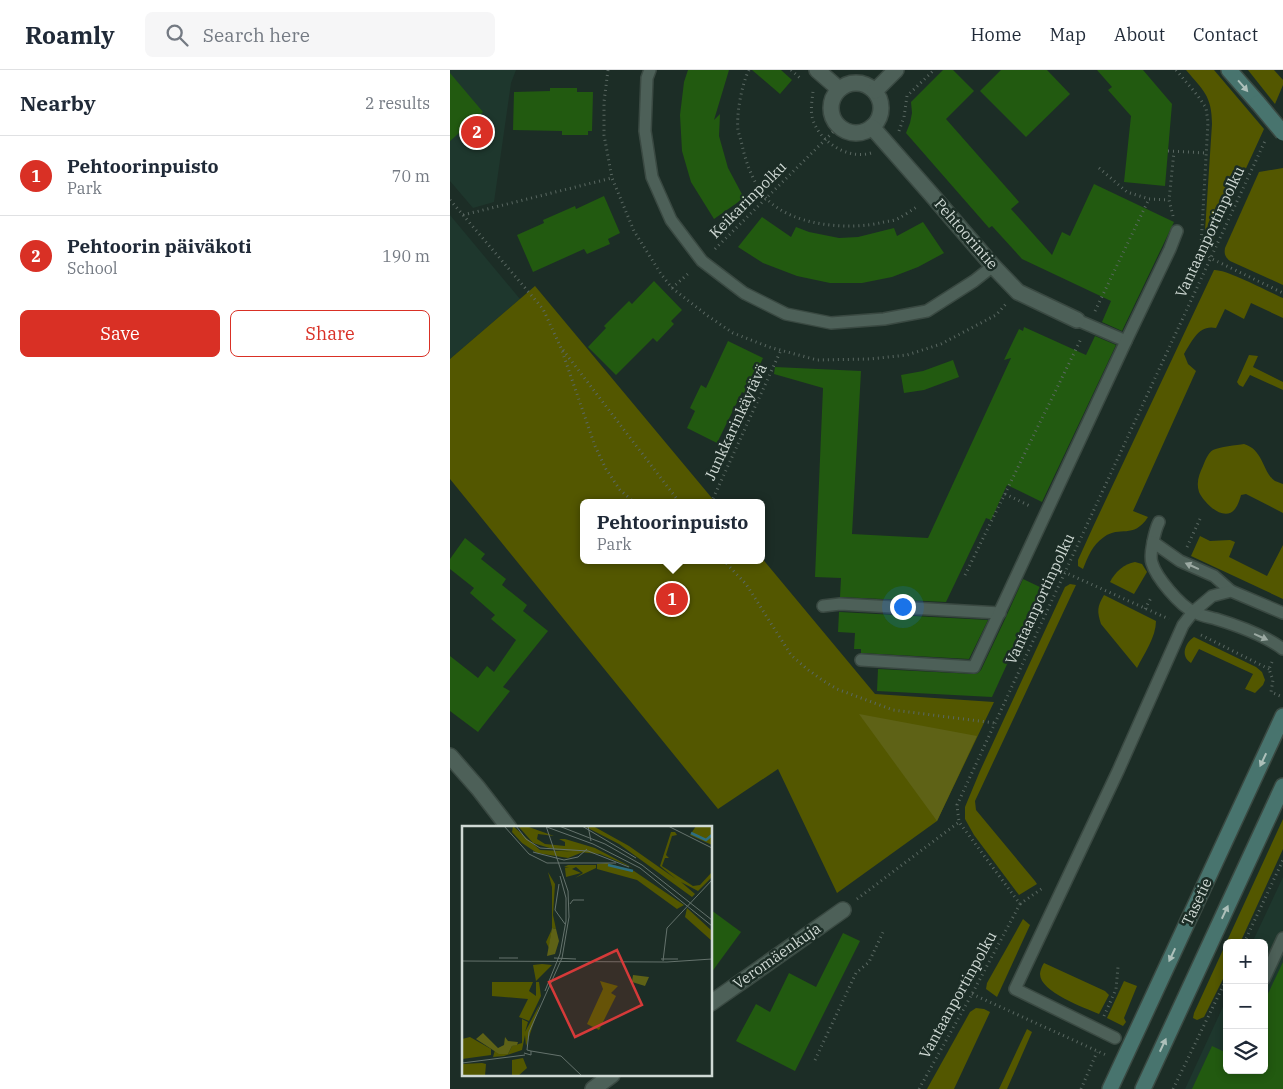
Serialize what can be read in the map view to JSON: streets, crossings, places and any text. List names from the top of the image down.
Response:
{
  "streets": {
    "main road": ["Tasetie"],
    "street": ["Pehtoorintie", "Veromäenkuja"],
    "path": ["Keikarinpolku", "Vantaanportinpolku", "Junkkarinkäytävä"]
  },
  "crossings": [
    ["Keikarinpolku", "Pehtoorintie"]
  ],
  "page": {
    "header": "Roamly",
    "search": "Search here",
    "nav": [
      "Home",
      "Map",
      "About",
      "Contact"
    ],
    "heading": ["Nearby", "2 results"],
    "pins": ["2", "1"],
    "list": [
      {
        "mark": "1",
        "name": "Pehtoorinpuisto",
        "note": "Park",
        "value": "70 m"
      },
      {
        "mark": "2",
        "name": "Pehtoorin päiväkoti",
        "note": "School",
        "value": "190 m"
      }
    ],
    "buttons": ["Save", "Share"],
    "popup": ["Pehtoorinpuisto", "Park"],
    "map_buttons": ["+", "−"]
  }
}
